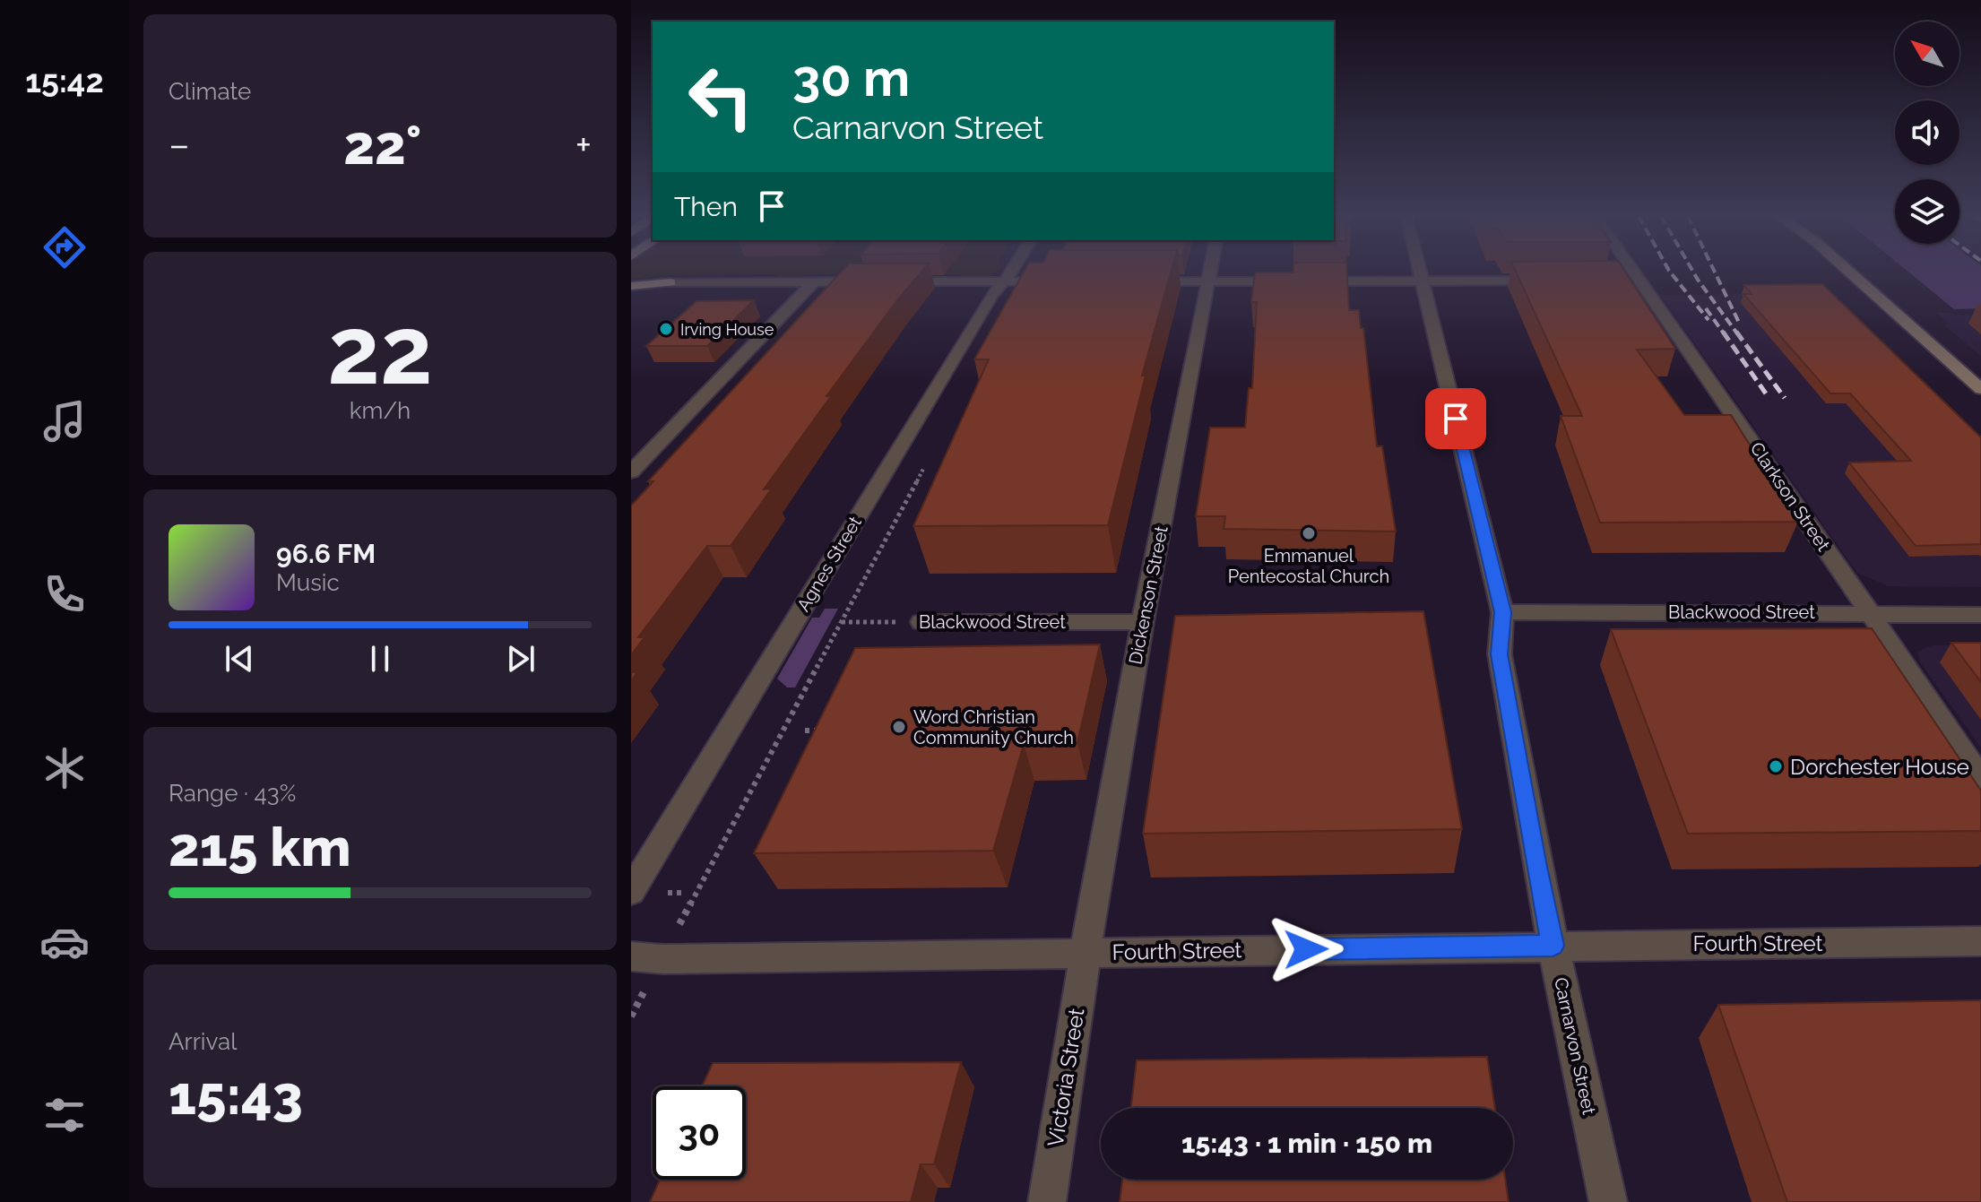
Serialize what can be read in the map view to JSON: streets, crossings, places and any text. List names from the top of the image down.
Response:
{
  "streets": {
    "street": [
      "Clarkson Street",
      "Agnes Street",
      "Dickenson Street",
      "Blackwood Street",
      "Fourth Street",
      "Carnarvon Street",
      "Victoria Street"
    ]
  },
  "crossings": [
    ["Clarkson Street", "Blackwood Street"],
    ["Dickenson Street", "Blackwood Street"],
    ["Dickenson Street", "Fourth Street"],
    ["Dickenson Street", "Victoria Street"],
    ["Blackwood Street", "Carnarvon Street"],
    ["Fourth Street", "Carnarvon Street"],
    ["Fourth Street", "Victoria Street"]
  ],
  "places": [
    "Irving House",
    "Emmanuel Pentecostal Church",
    "Word Christian Community Church",
    "Dorchester House"
  ],
  "north": "top left",
  "page": {
    "tabs": "15:42",
    "tile": [
      "Climate",
      ["22", "km/h"],
      ["Range · 43%", "215 km"],
      ["Arrival", "15:43"]
    ],
    "turn": ["30 m", "Carnarvon Street"],
    "heat": ["−", "22°", "+"],
    "then": "Then",
    "song": ["96.6 FM", "Music"],
    "limit": "30",
    "trip": "15:43 · 1 min · 150 m"
  }
}
